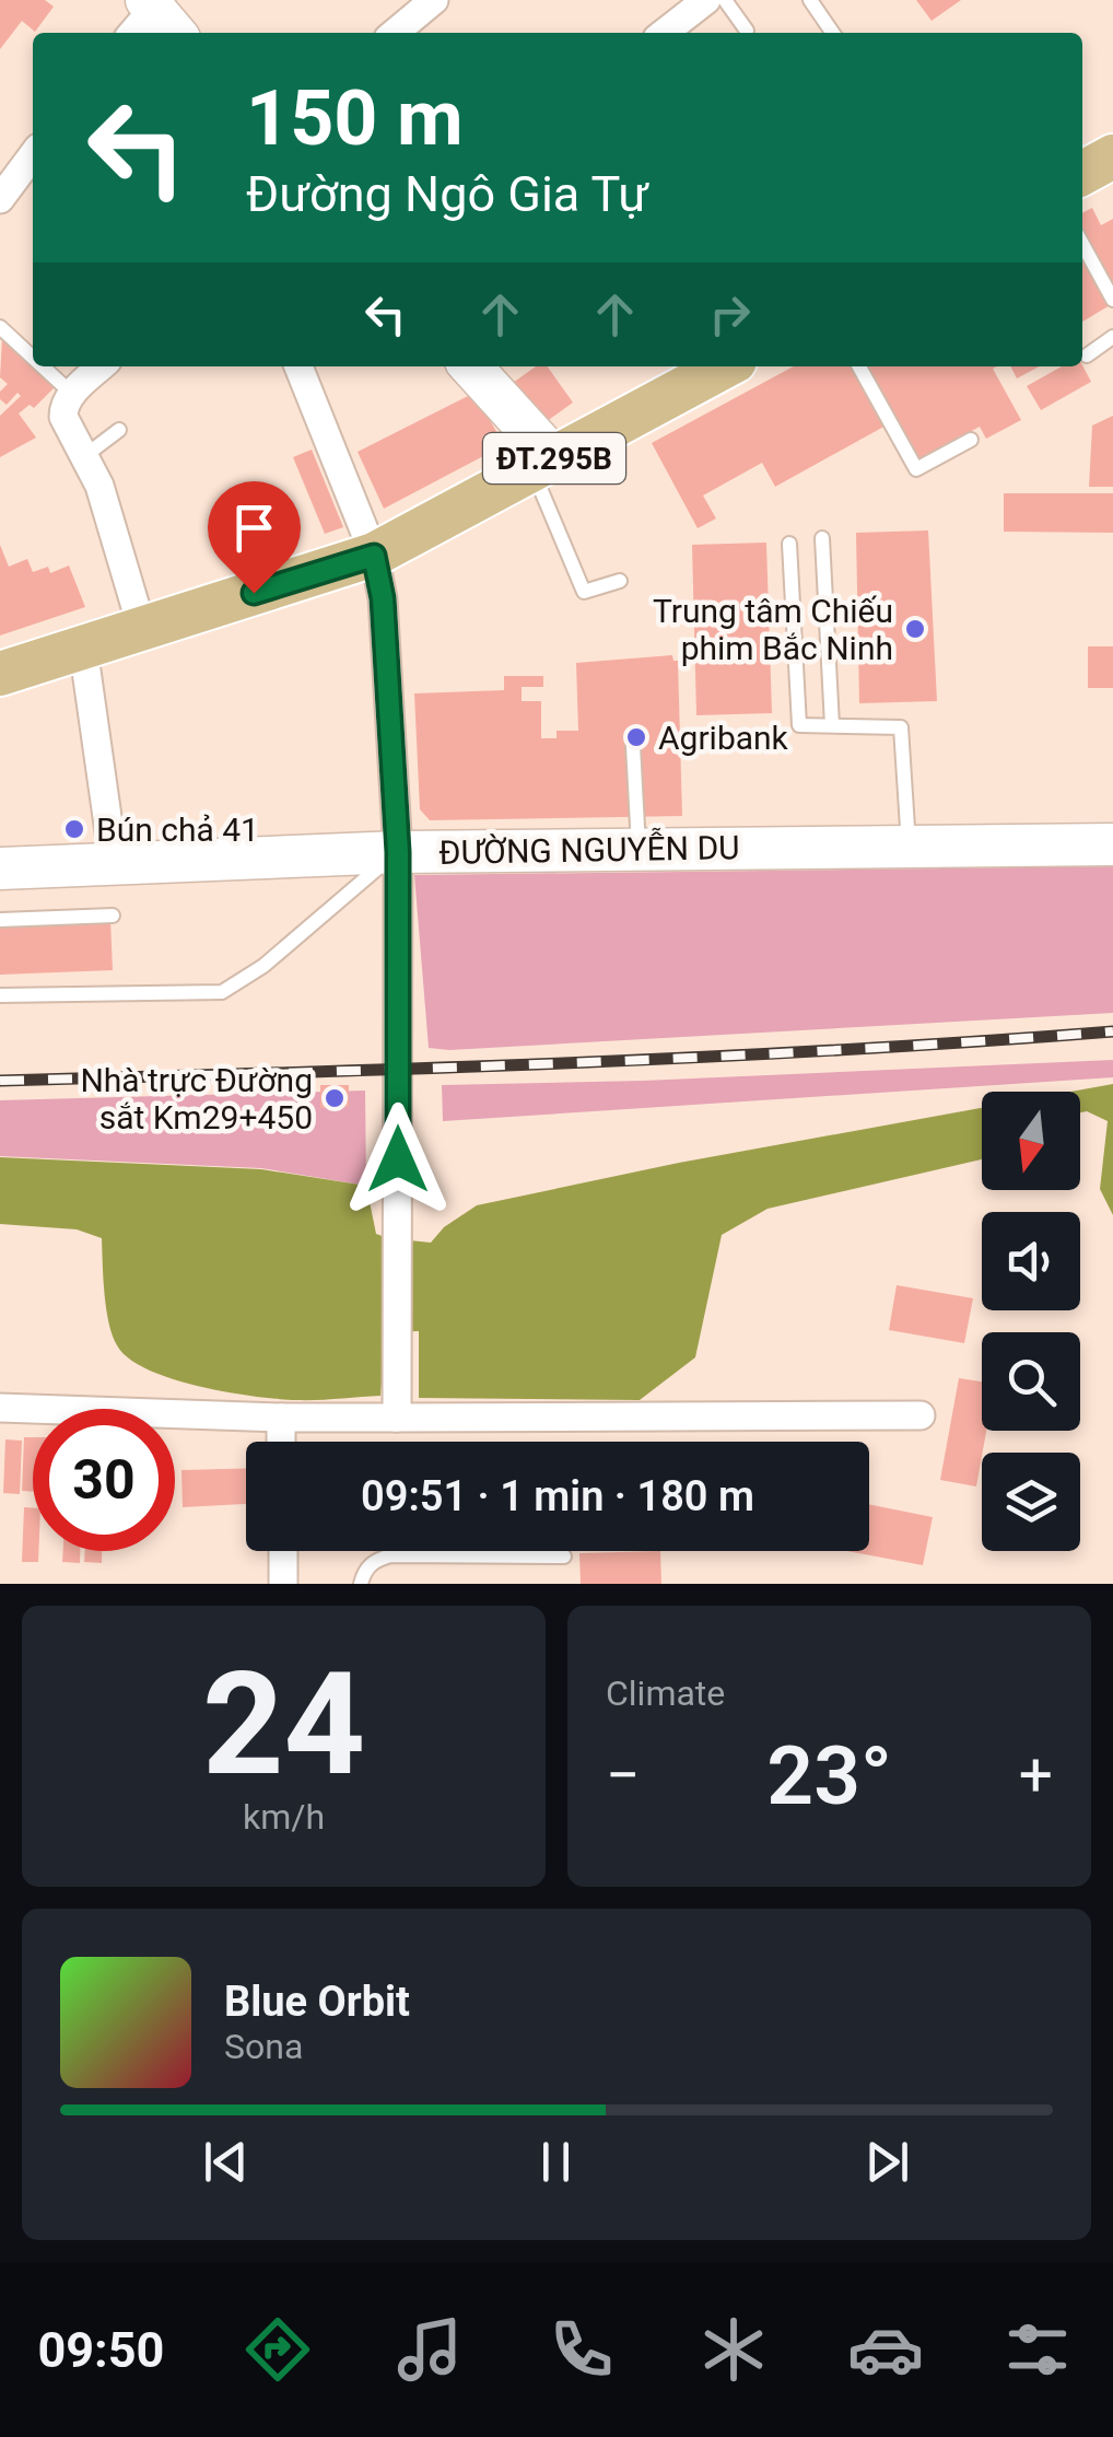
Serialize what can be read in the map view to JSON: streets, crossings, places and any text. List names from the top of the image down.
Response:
{
  "streets": {
    "main road": ["ĐT.295B", "ĐƯỜNG NGUYỄN DU"]
  },
  "places": [
    "Trung tâm Chiếu phim Bắc Ninh",
    "Agribank",
    "Bún chả 41",
    "Nhà trực Đường sắt Km29+450"
  ],
  "north": "bottom",
  "page": {
    "turn": ["150 m", "Đường Ngô Gia Tự"],
    "limit": "30",
    "trip": "09:51 · 1 min · 180 m",
    "tile": [
      ["24", "km/h"],
      "Climate"
    ],
    "heat": ["−", "23°", "+"],
    "song": ["Blue Orbit", "Sona"],
    "tabs": "09:50"
  }
}
